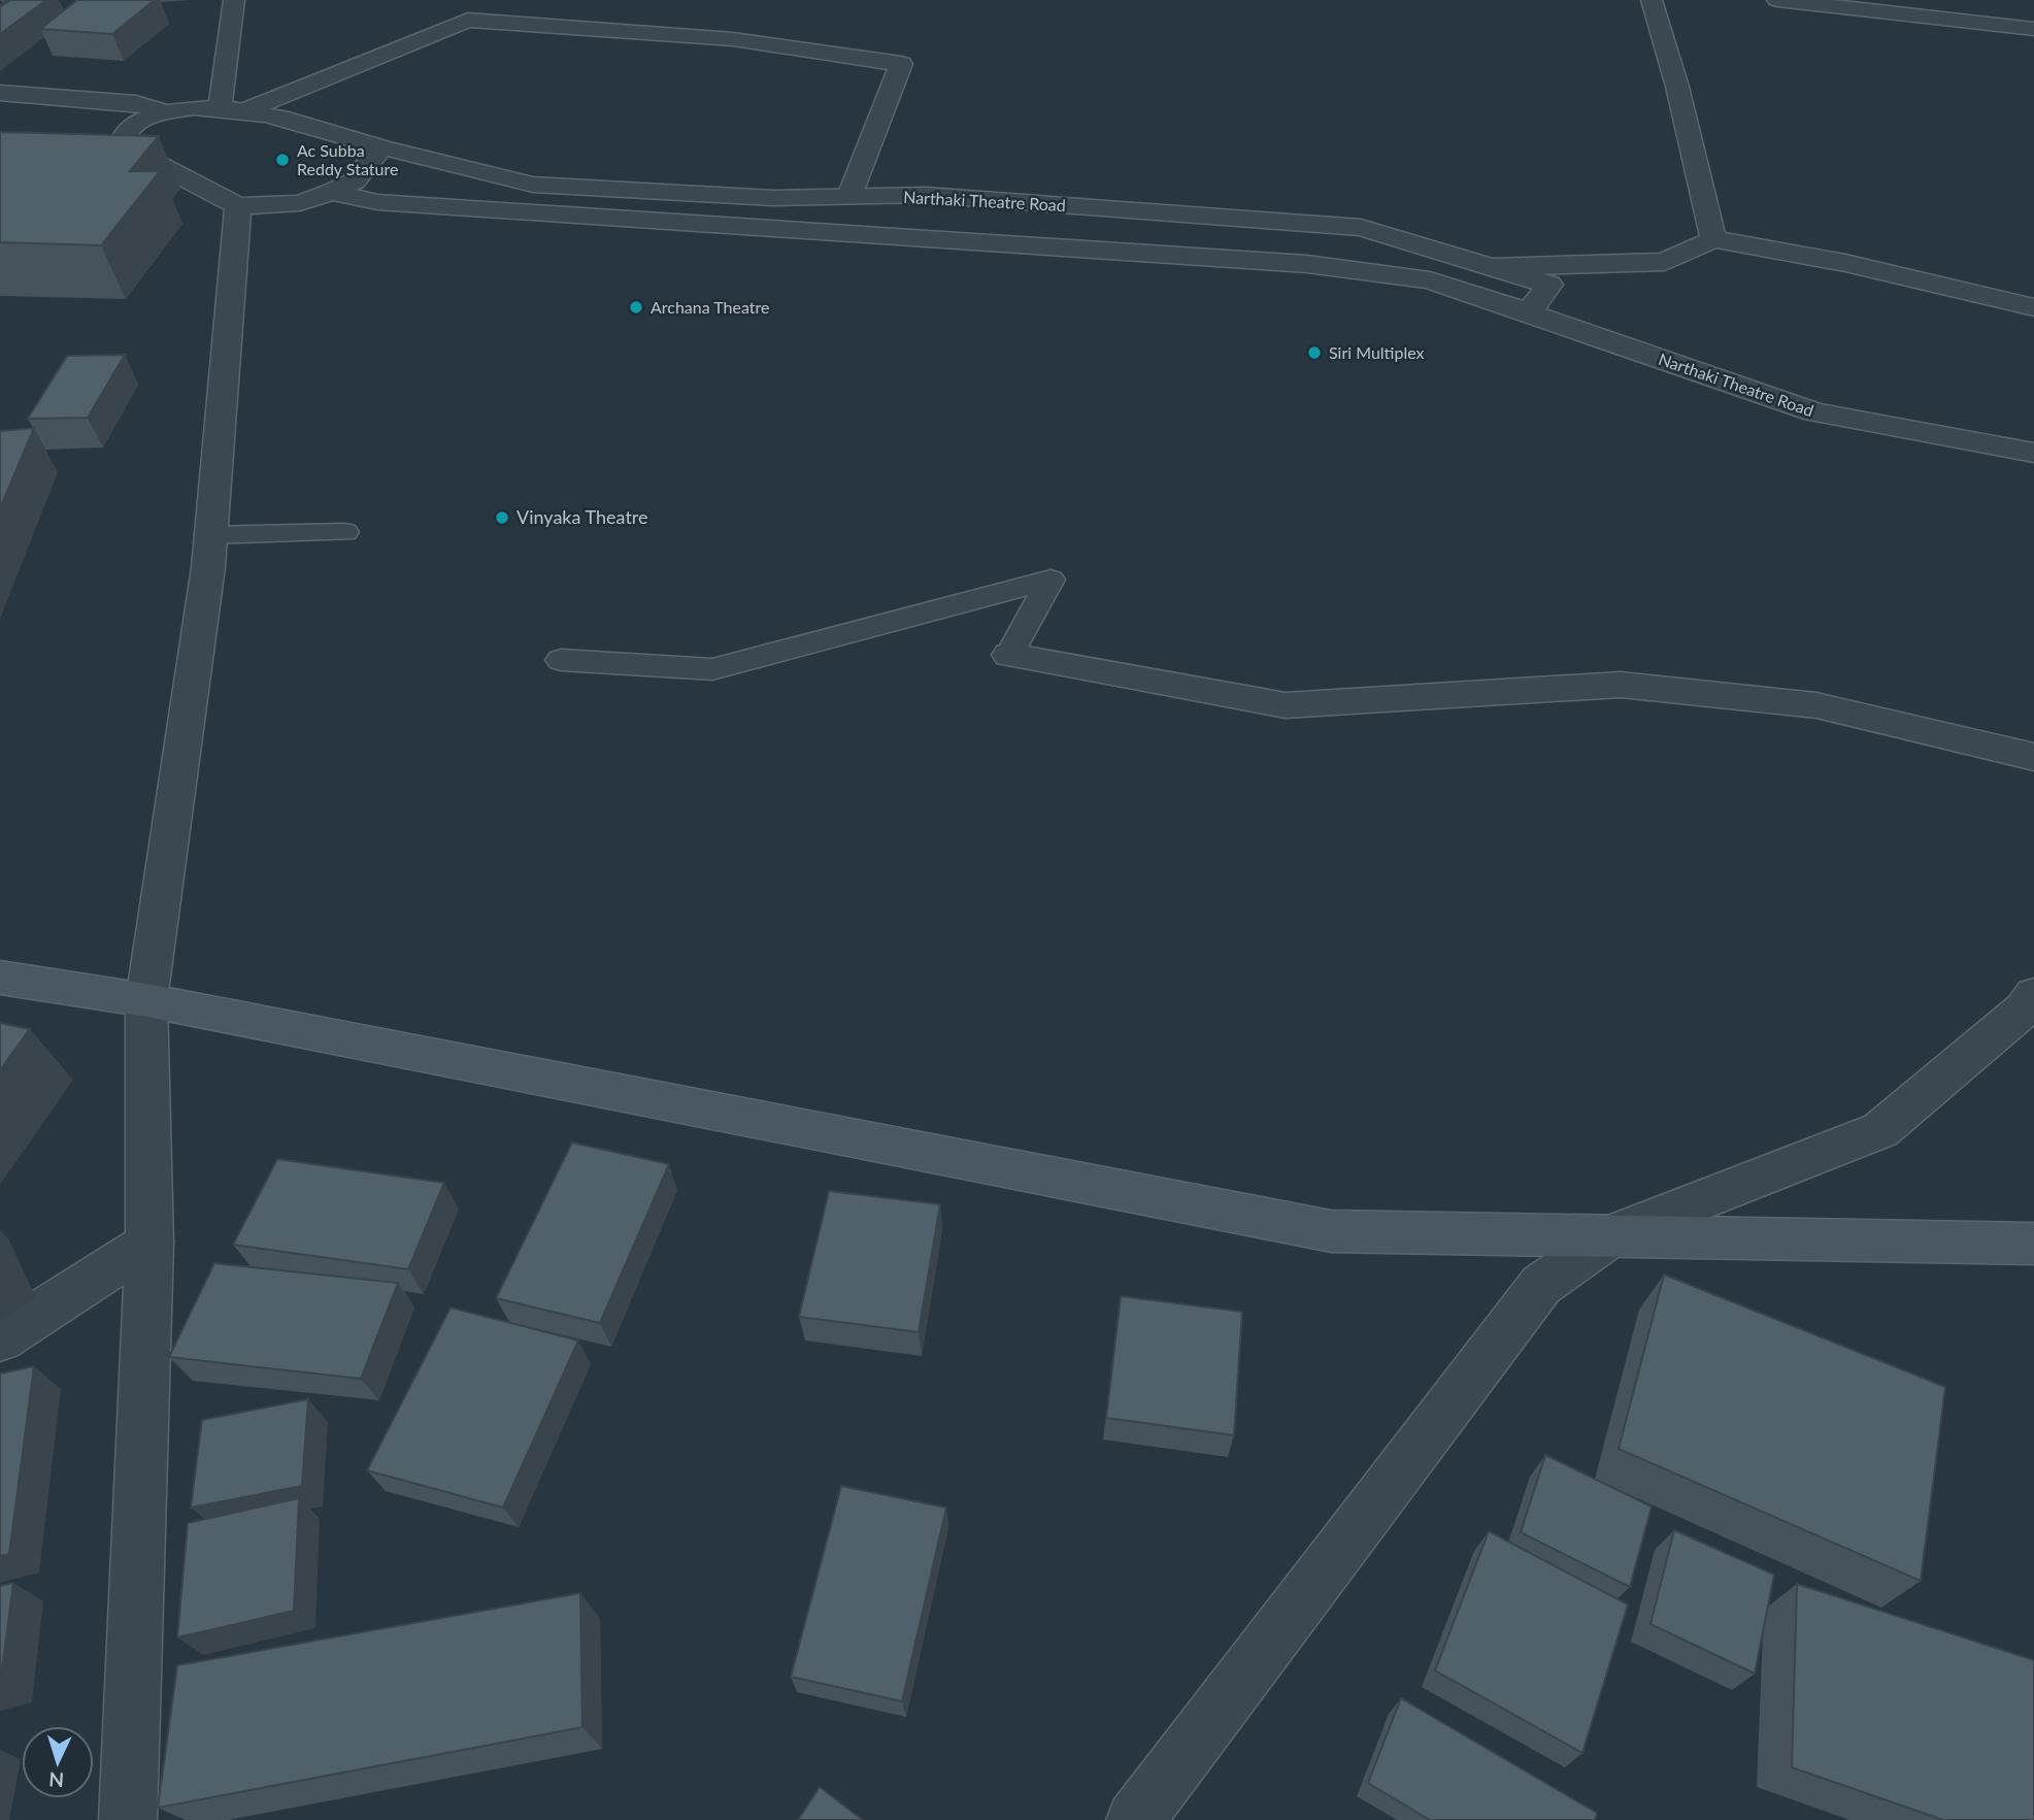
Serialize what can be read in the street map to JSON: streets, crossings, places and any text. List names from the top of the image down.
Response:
{
  "streets": {
    "street": ["Narthaki Theatre Road"]
  },
  "places": [
    "Ac Subba Reddy Stature",
    "Archana Theatre",
    "Siri Multiplex",
    "Vinyaka Theatre"
  ],
  "north": "bottom"
}
